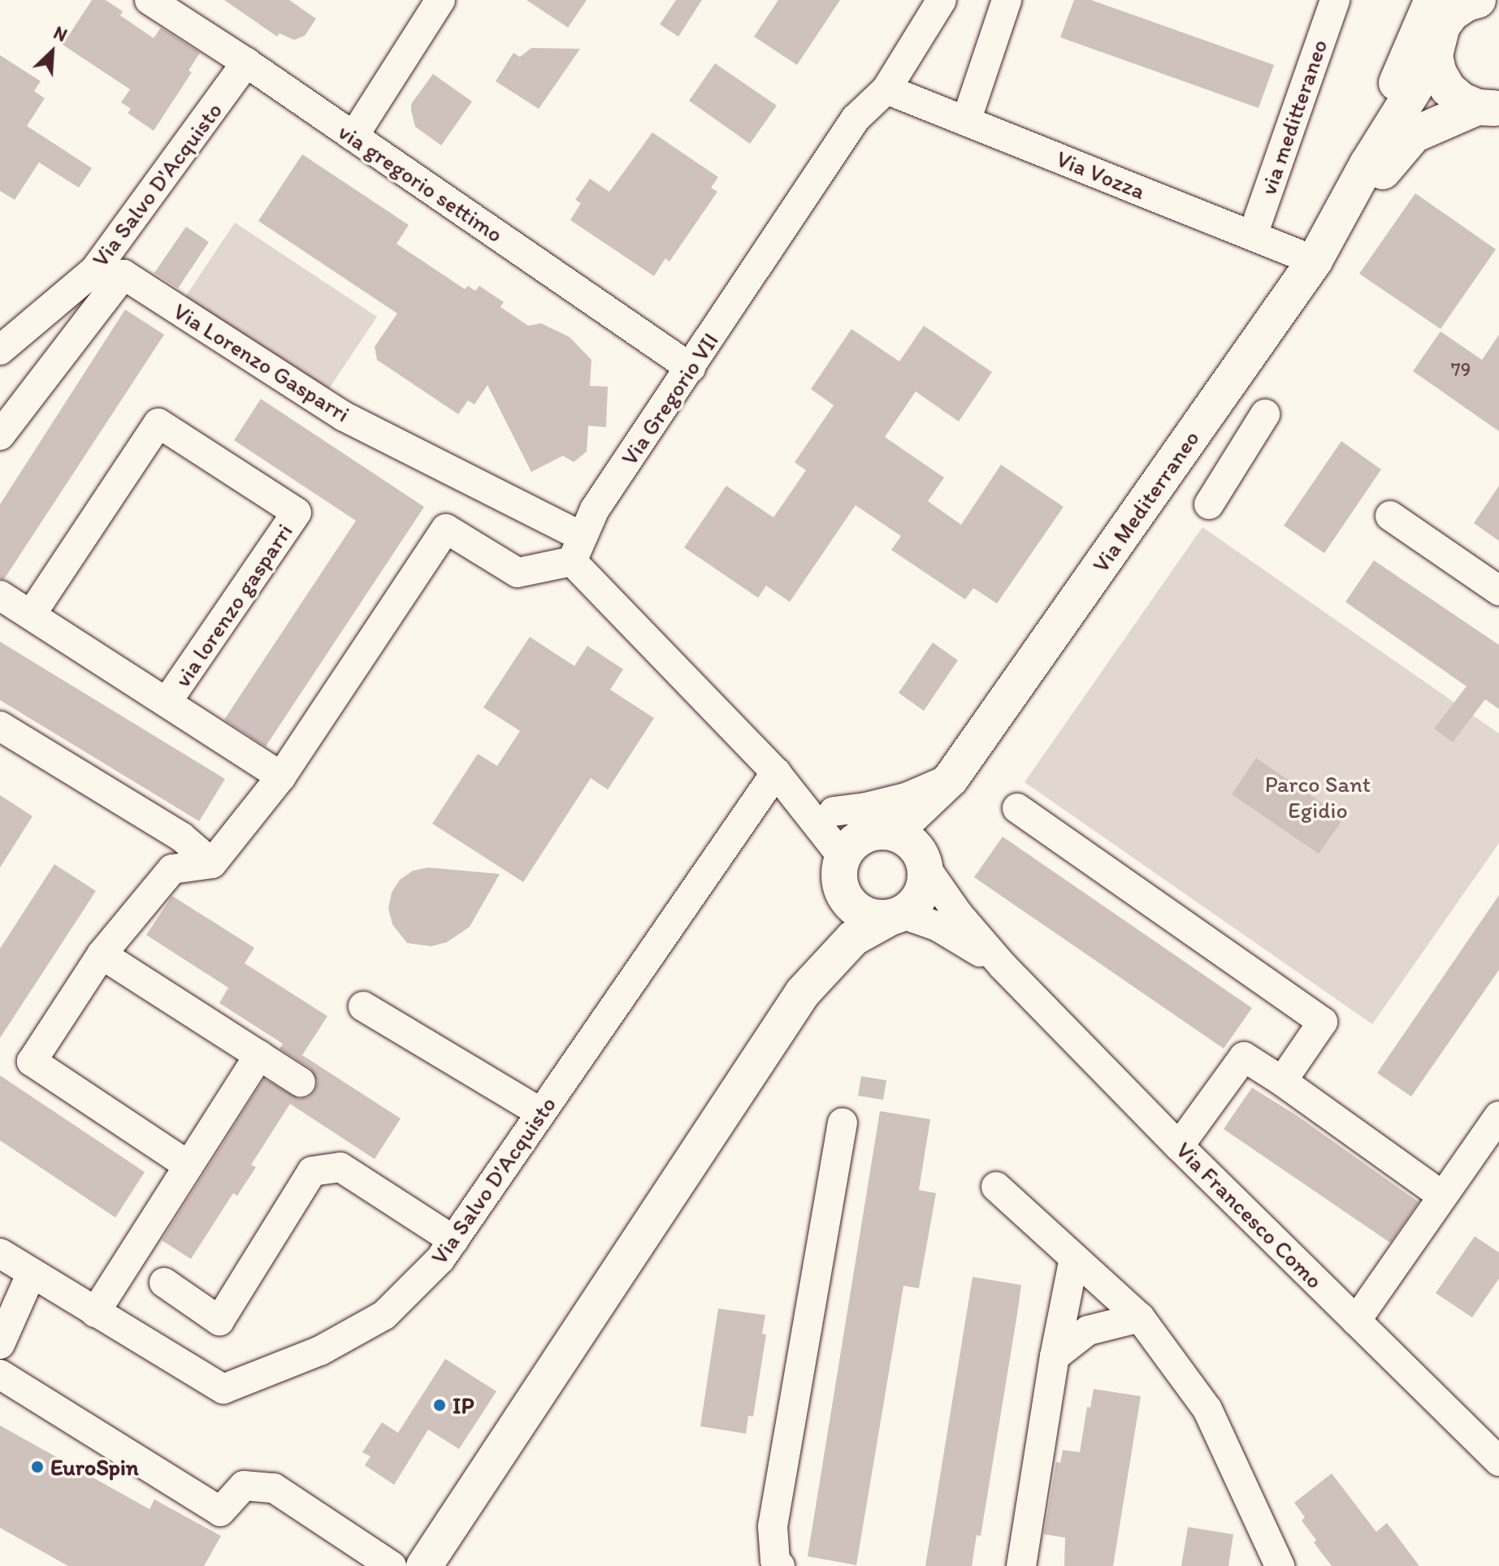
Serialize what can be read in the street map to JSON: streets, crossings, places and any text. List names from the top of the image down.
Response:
{
  "streets": {
    "main road": ["Via Mediterraneo"],
    "street": [
      "via meditteraneo",
      "Via Vozza",
      "via gregorio settimo",
      "Via Salvo D'Acquisto",
      "Via Lorenzo Gasparri",
      "Via Gregorio VII",
      "via lorenzo gasparri",
      "Via Francesco Como"
    ]
  },
  "crossings": [
    ["via meditteraneo", "Via Vozza"],
    ["Via Vozza", "Via Gregorio VII"],
    ["Via Vozza", "Via Mediterraneo"],
    ["via gregorio settimo", "Via Salvo D'Acquisto"],
    ["via gregorio settimo", "Via Gregorio VII"],
    ["Via Lorenzo Gasparri", "Via Gregorio VII"],
    ["Via Mediterraneo", "Via Francesco Como"]
  ],
  "parks": ["Parco Sant Egidio"],
  "places": ["IP", "EuroSpin"],
  "house_numbers": ["79"],
  "north": "top right"
}
